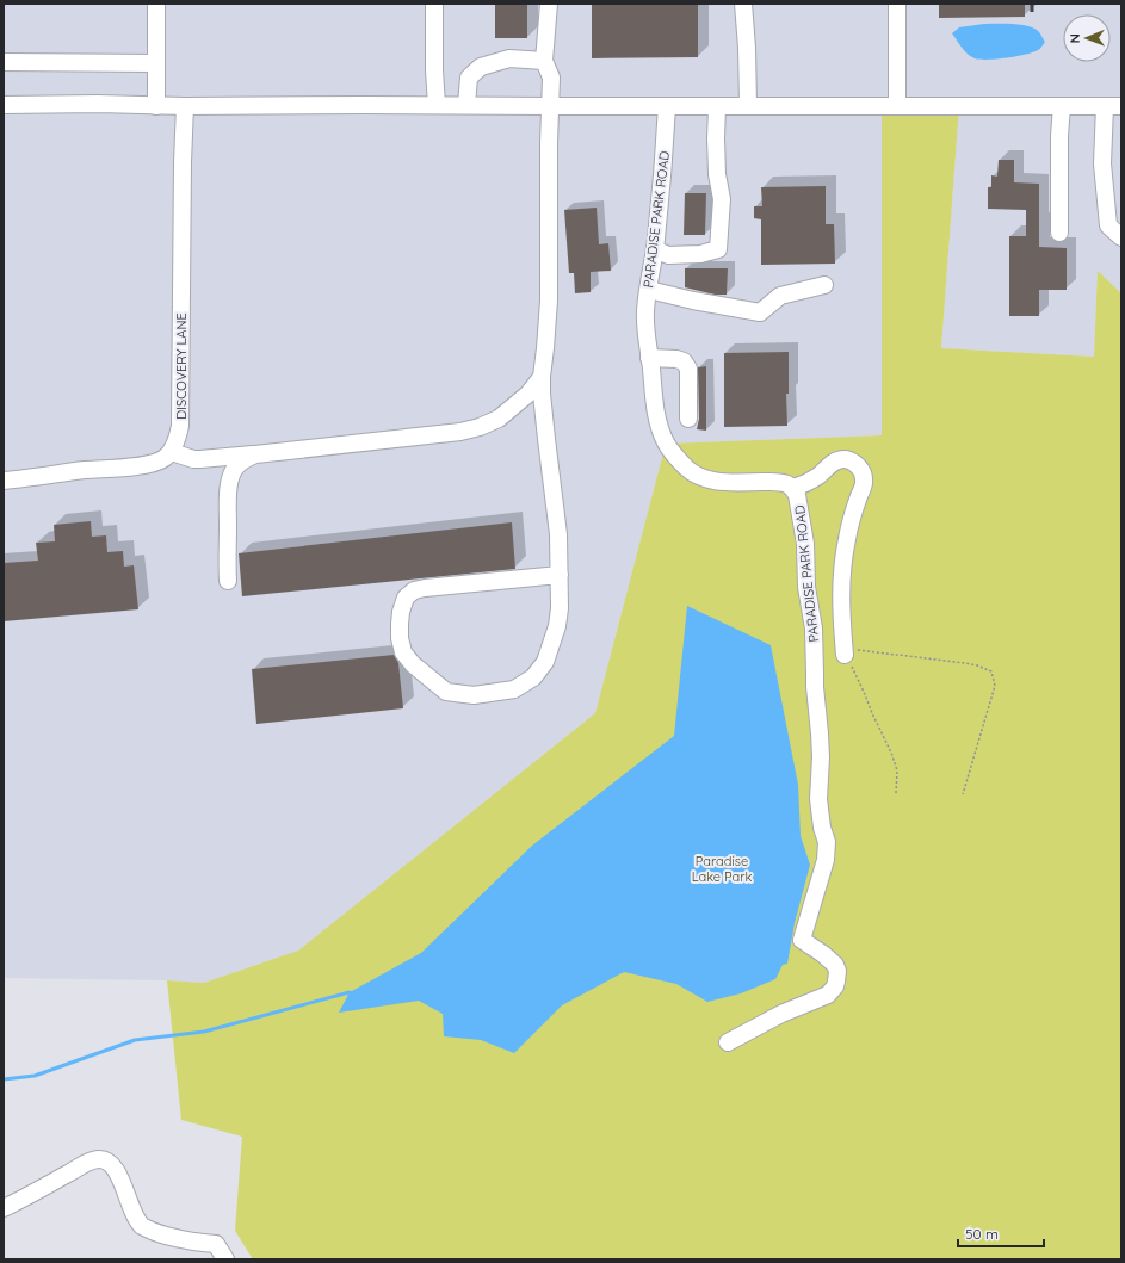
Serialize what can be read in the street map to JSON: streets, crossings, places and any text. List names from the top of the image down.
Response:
{
  "streets": {
    "street": ["PARADISE PARK ROAD", "DISCOVERY LANE"]
  },
  "parks": ["Paradise Lake Park"],
  "scale_bar": "50 m",
  "north": "left"
}
